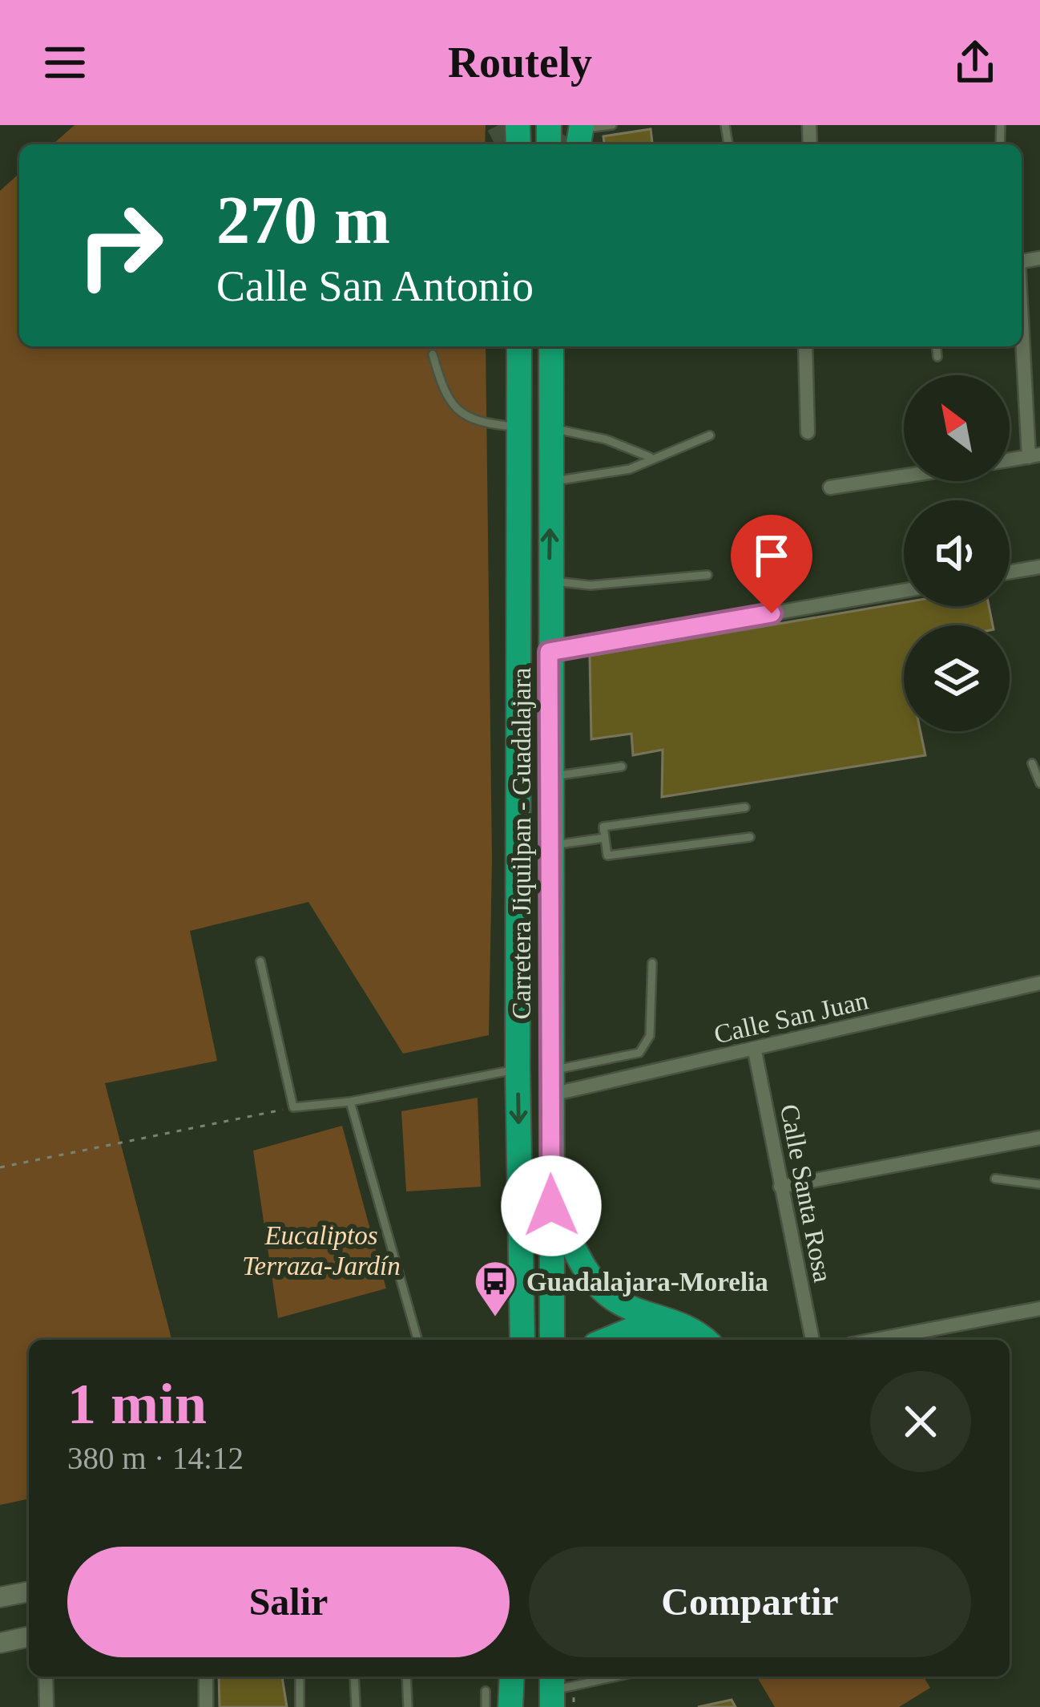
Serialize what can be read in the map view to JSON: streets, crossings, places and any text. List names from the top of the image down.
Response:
{
  "streets": {
    "highway": ["Carretera Jiquilpan - Guadalajara"],
    "street": ["Calle San Juan", "Calle Santa Rosa"]
  },
  "crossings": [
    ["Carretera Jiquilpan - Guadalajara", "Calle San Juan"],
    ["Calle San Juan", "Calle Santa Rosa"]
  ],
  "parks": ["Eucaliptos Terraza-Jardín"],
  "places": {
    "bus stop": ["Guadalajara-Morelia"]
  },
  "north": "top left",
  "page": {
    "header": "Routely",
    "turn": ["270 m", "Calle San Antonio"],
    "heading": ["1 min", "380 m · 14:12"],
    "buttons": ["Salir", "Compartir"]
  }
}
